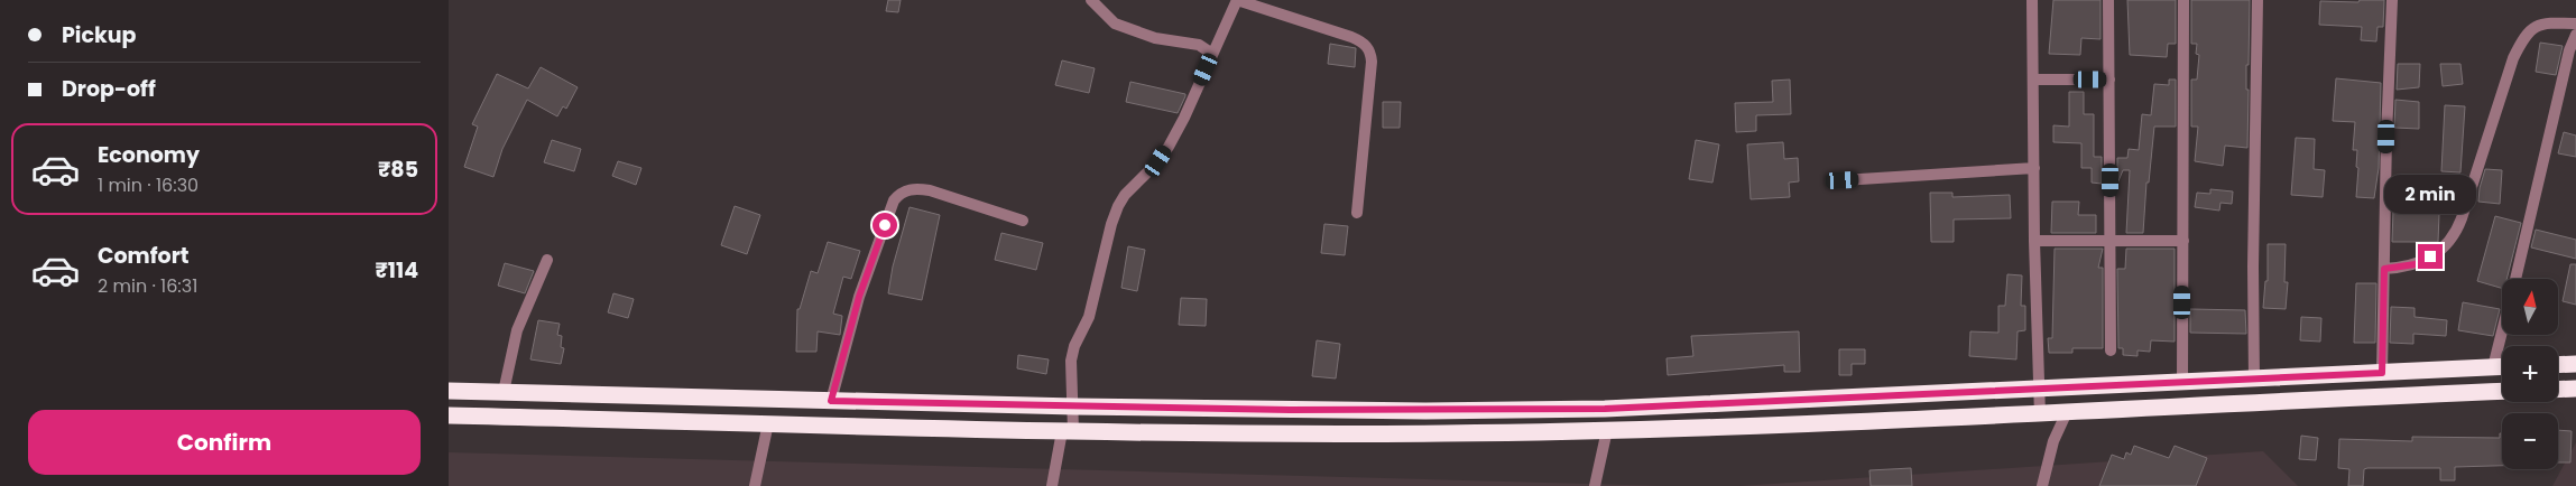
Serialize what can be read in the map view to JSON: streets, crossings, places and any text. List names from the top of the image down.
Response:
{
  "north": "top",
  "page": {
    "banner": ["Pickup", "Drop-off"],
    "list": [
      {
        "name": "Economy",
        "note": "1 min · 16:30",
        "value": "₹85"
      },
      {
        "name": "Comfort",
        "note": "2 min · 16:31",
        "value": "₹114"
      }
    ],
    "bubble": "2 min",
    "map_buttons": ["+", "−"],
    "buttons": "Confirm"
  }
}
